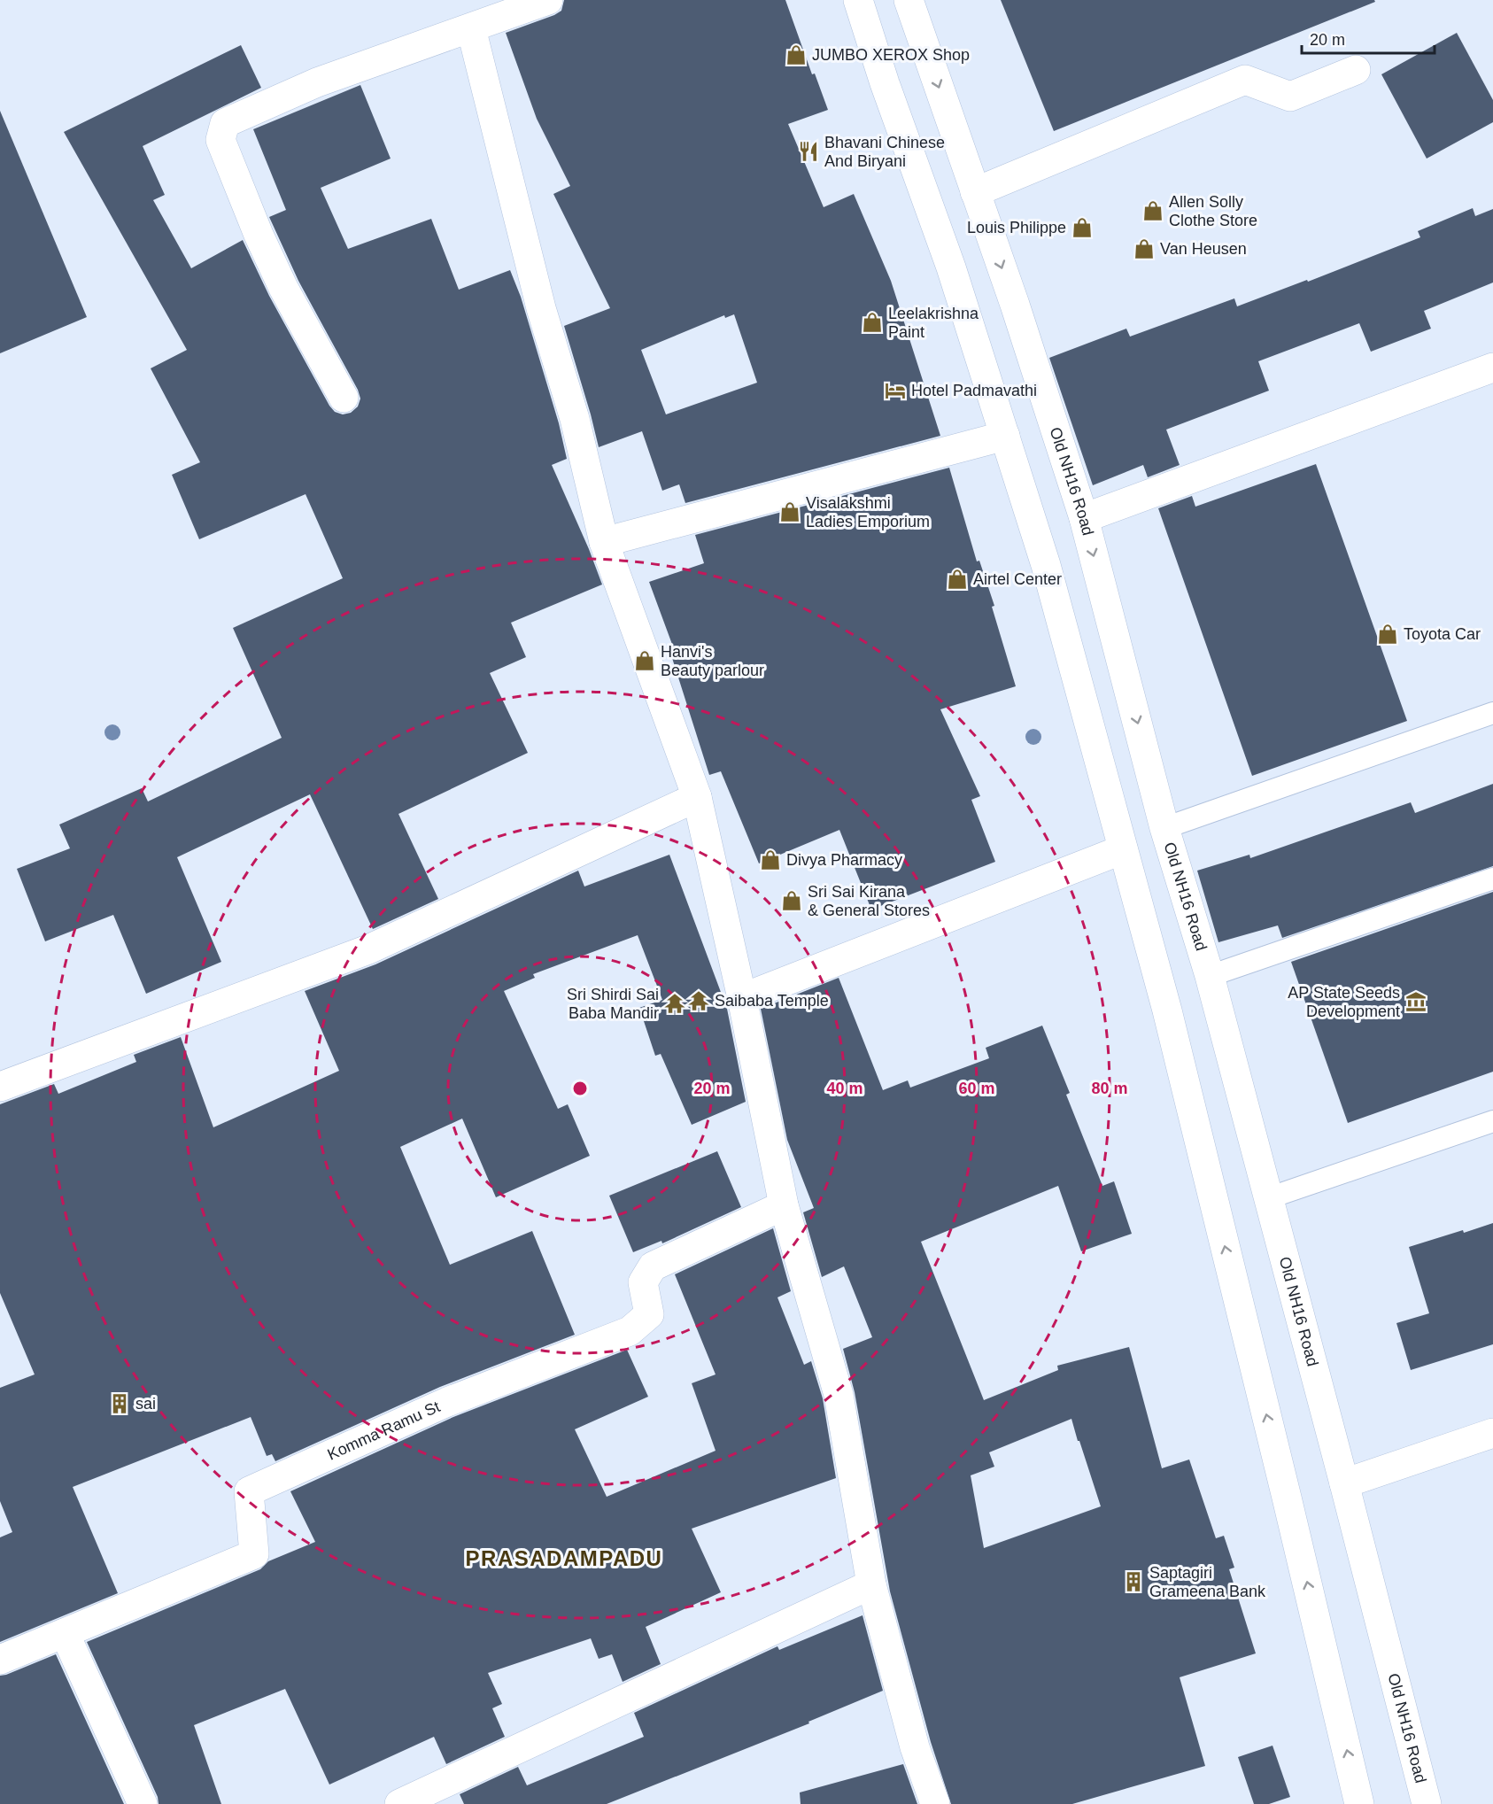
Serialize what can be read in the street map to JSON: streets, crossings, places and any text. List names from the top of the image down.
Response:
{
  "streets": {
    "street": ["Old NH16 Road", "Komma Ramu St"]
  },
  "districts": ["PRASADAMPADU"],
  "places": {
    "shop": [
      "JUMBO XEROX Shop",
      "Allen Solly Clothe Store",
      "Louis Philippe",
      "Van Heusen",
      "Leelakrishna Paint",
      "Visalakshmi Ladies Emporium",
      "Airtel Center",
      "Toyota Car",
      "Hanvi's Beauty parlour",
      "Divya Pharmacy",
      "Sri Sai Kirana & General Stores"
    ],
    "restaurant": ["Bhavani Chinese And Biryani"],
    "hotel": ["Hotel Padmavathi"],
    "temple": ["Saibaba Temple", "Sri Shirdi Sai Baba Mandir"],
    "museum": ["AP State Seeds Development"],
    "building": ["sai", "Saptagiri Grameena Bank"]
  },
  "scale_bar": "20 m",
  "rings": [
    "20 m",
    "40 m",
    "60 m",
    "80 m"
  ]
}
